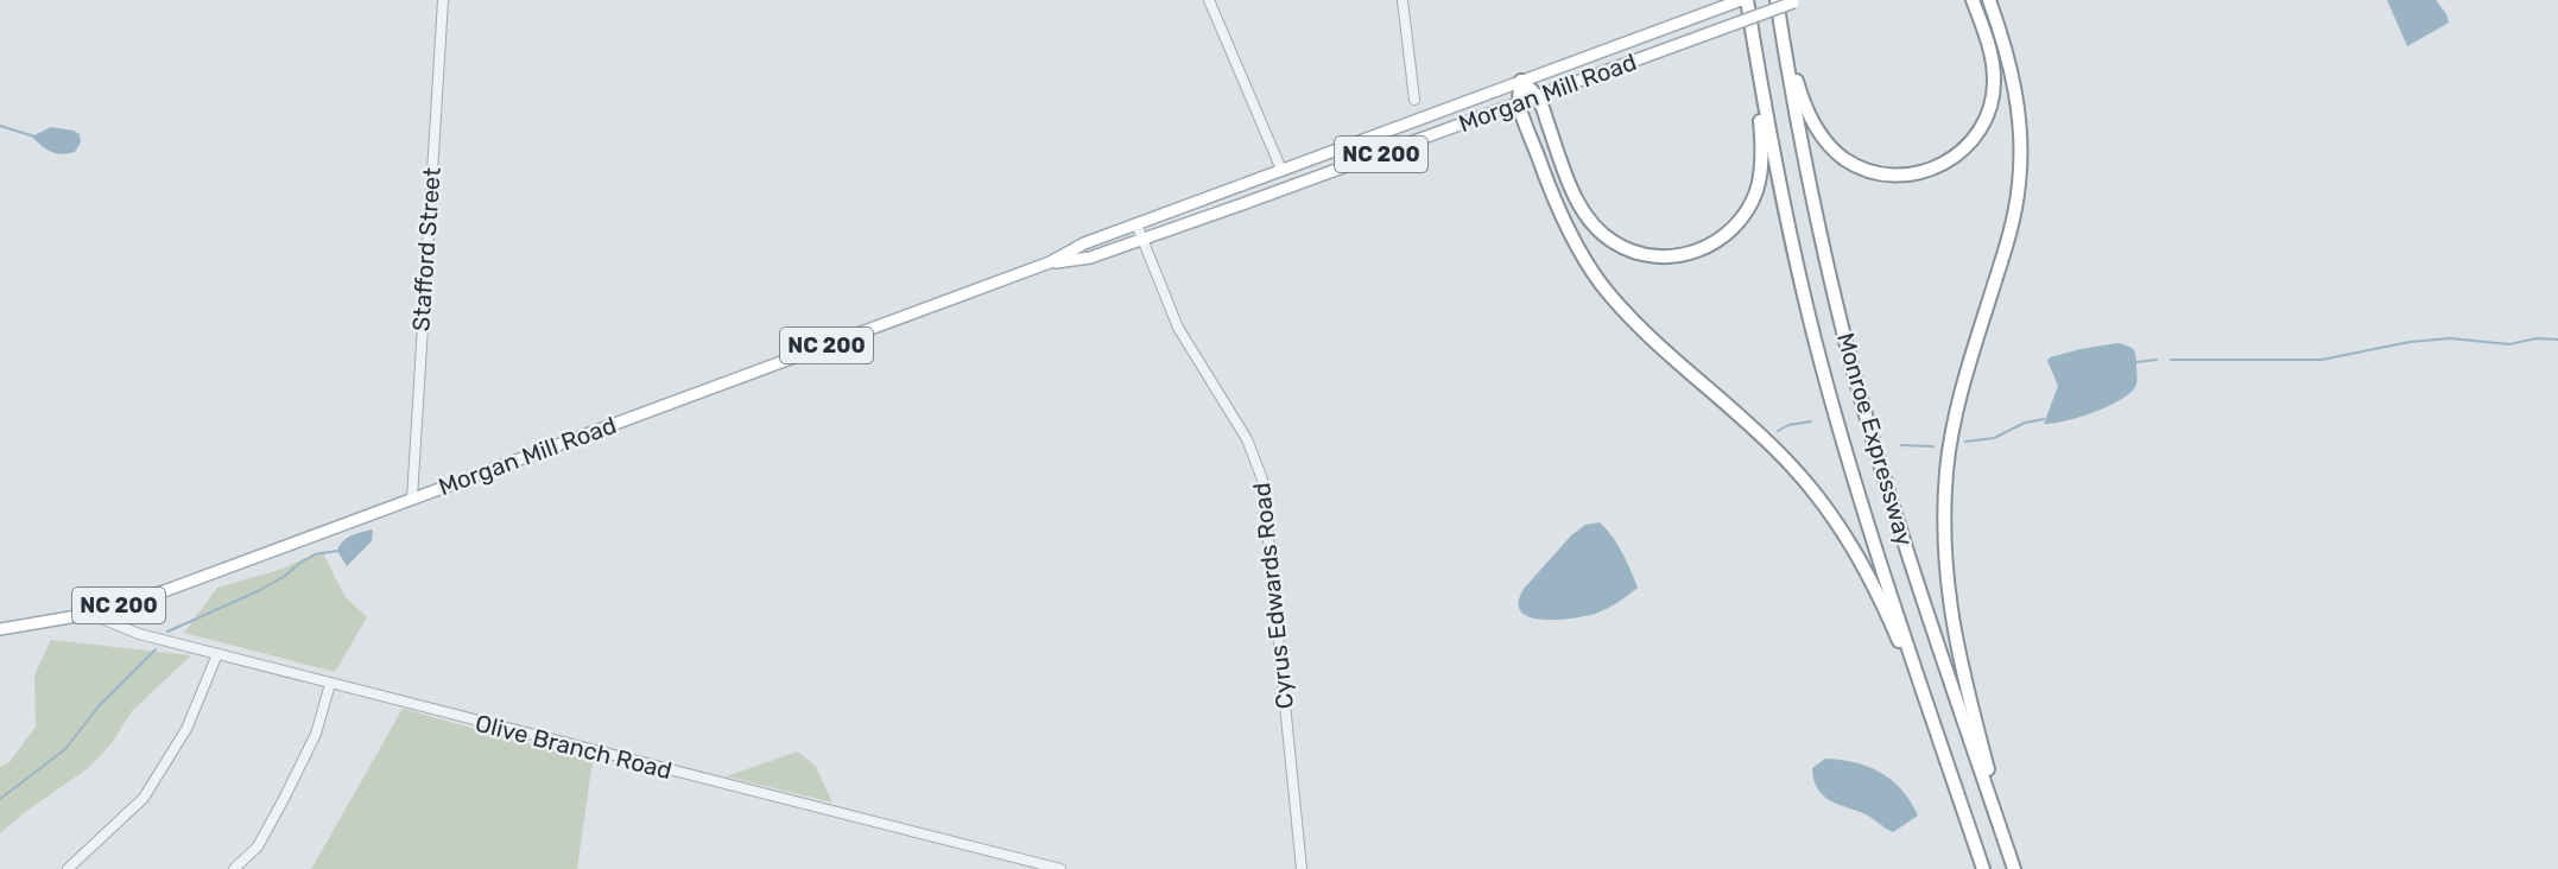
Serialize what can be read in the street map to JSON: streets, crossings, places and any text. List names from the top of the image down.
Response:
{
  "streets": {
    "highway": ["Monroe Expressway"],
    "main road": ["Morgan Mill Road", "NC 200"],
    "street": ["Stafford Street", "Cyrus Edwards Road", "Olive Branch Road"]
  },
  "crossings": [
    ["Morgan Mill Road", "Stafford Street"],
    ["Morgan Mill Road", "Cyrus Edwards Road"],
    ["Morgan Mill Road", "Olive Branch Road"]
  ]
}
